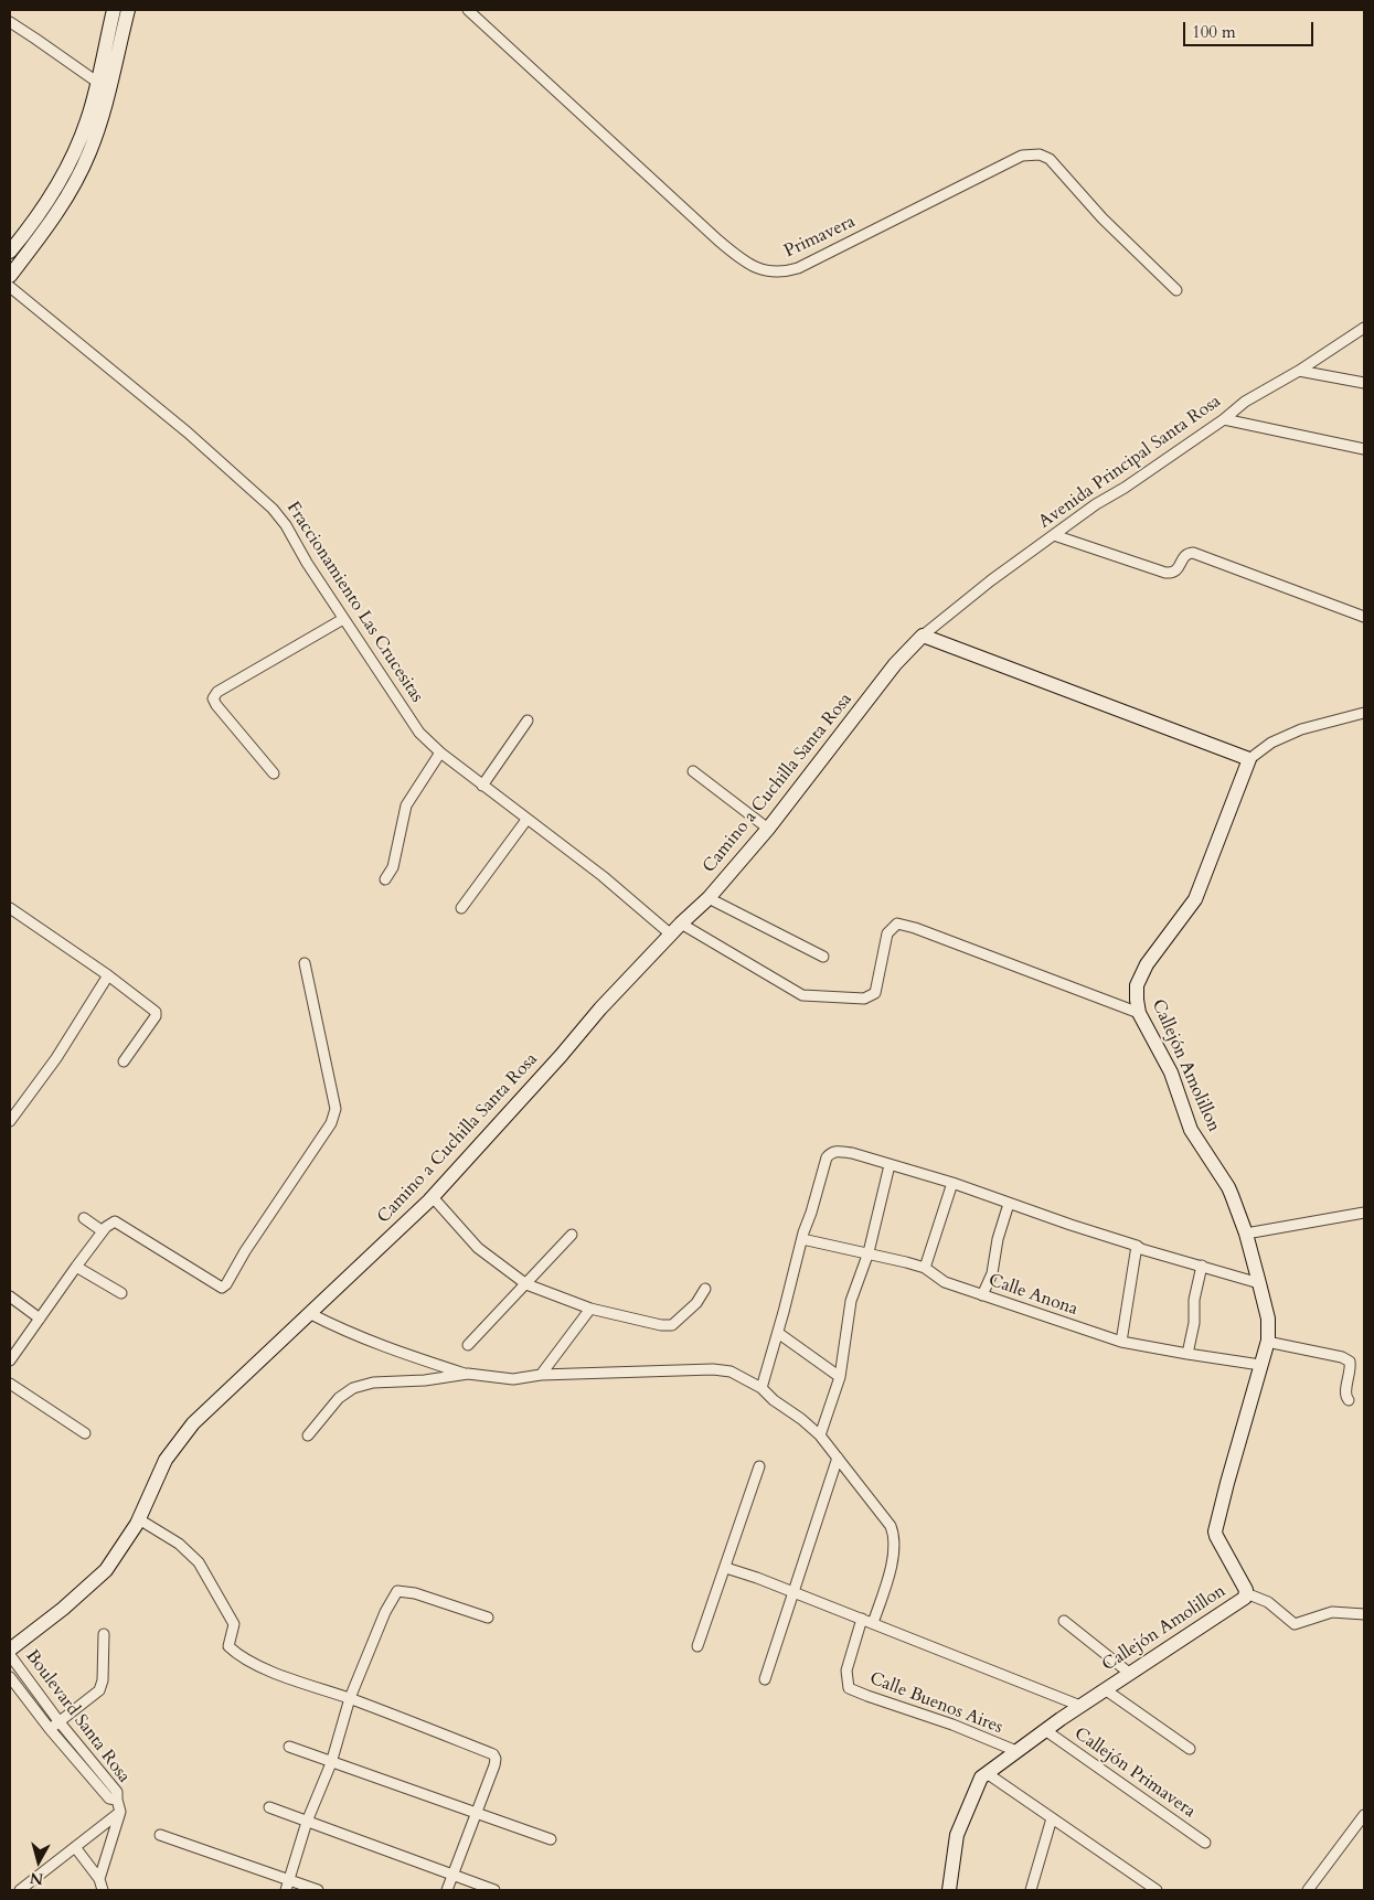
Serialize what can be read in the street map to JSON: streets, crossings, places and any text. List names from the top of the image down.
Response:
{
  "streets": {
    "street": [
      "Primavera",
      "Avenida Principal Santa Rosa",
      "Fraccionamiento Las Crucesitas",
      "Camino a Cuchilla Santa Rosa",
      "Callejón Amolillon",
      "Calle Anona",
      "Calle Buenos Aires",
      "Boulevard Santa Rosa",
      "Callejón Primavera"
    ]
  },
  "crossings": [
    ["Avenida Principal Santa Rosa", "Camino a Cuchilla Santa Rosa"],
    ["Fraccionamiento Las Crucesitas", "Camino a Cuchilla Santa Rosa"],
    ["Fraccionamiento Las Crucesitas", "Callejón Amolillon"],
    ["Callejón Amolillon", "Calle Anona"],
    ["Callejón Amolillon", "Calle Buenos Aires"],
    ["Callejón Amolillon", "Callejón Primavera"]
  ],
  "scale_bar": "100 m",
  "north": "bottom"
}
